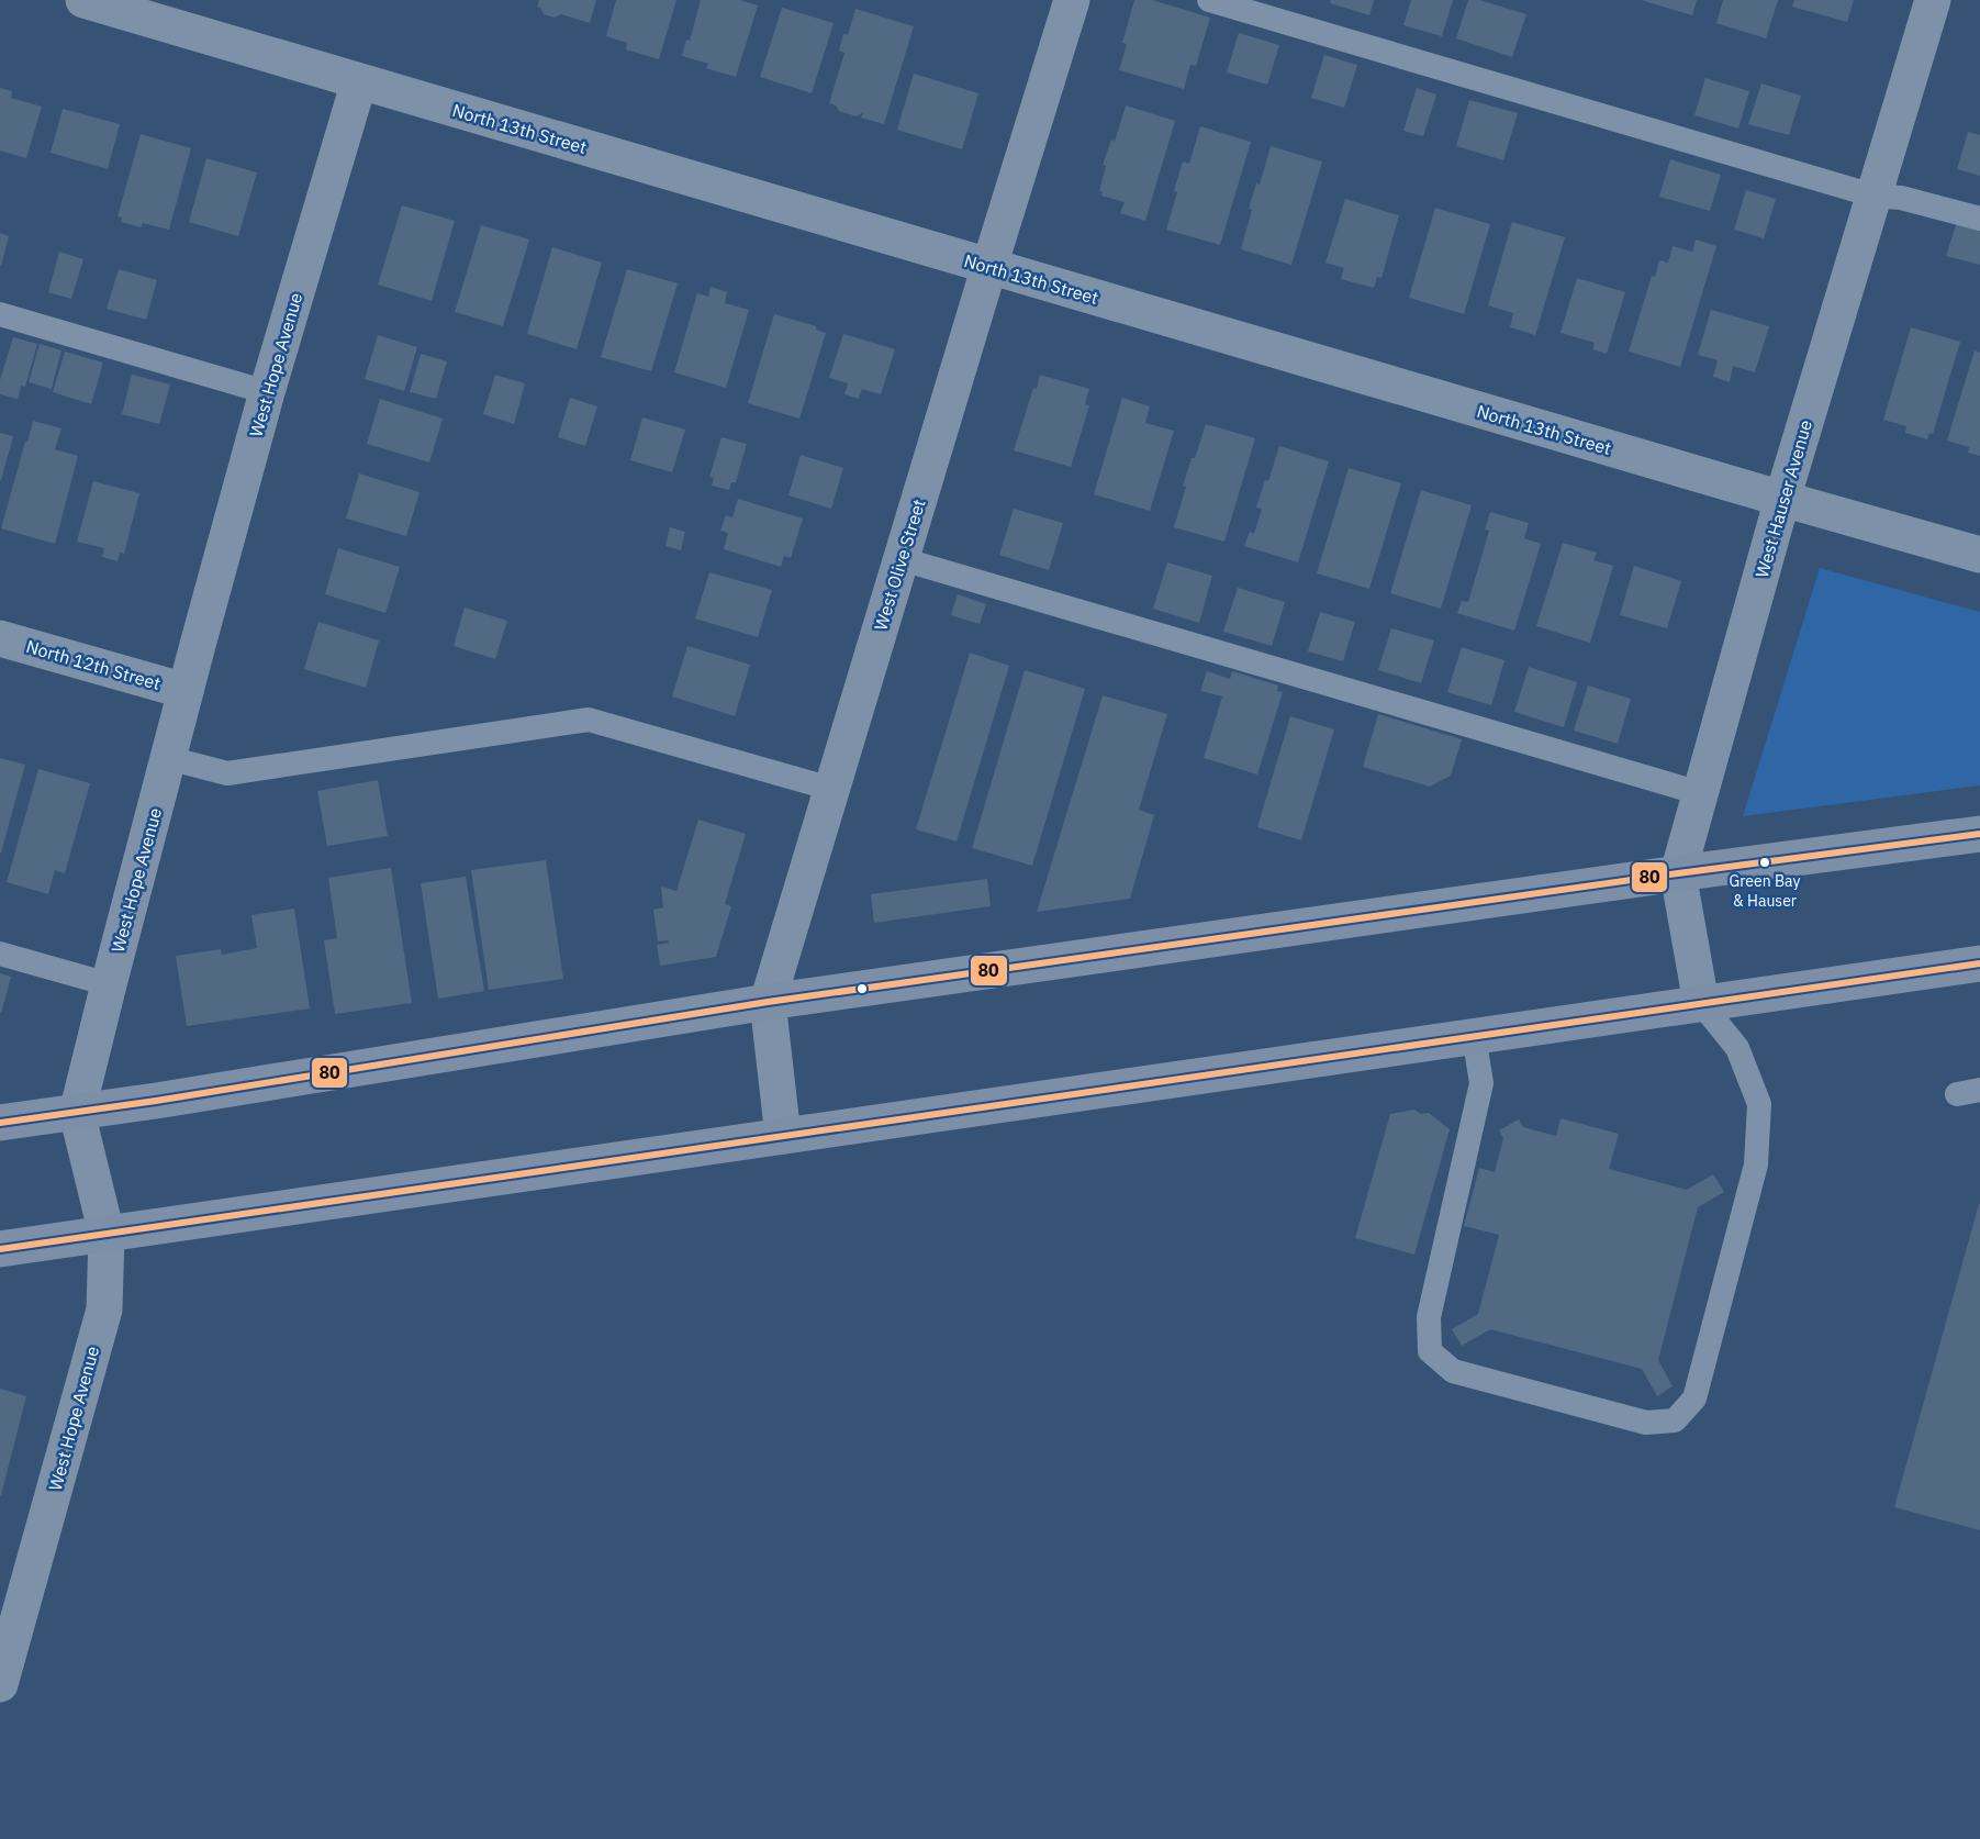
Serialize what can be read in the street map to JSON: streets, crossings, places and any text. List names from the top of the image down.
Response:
{
  "streets": {
    "street": [
      "North 13th Street",
      "West Hope Avenue",
      "West Hauser Avenue",
      "West Olive Street",
      "North 12th Street"
    ]
  },
  "crossings": [
    ["North 13th Street", "West Hope Avenue"],
    ["North 13th Street", "West Hauser Avenue"],
    ["North 13th Street", "West Olive Street"],
    ["West Hope Avenue", "North 12th Street"]
  ],
  "places": ["Green Bay & Hauser"],
  "lines": ["transit line 80"]
}
